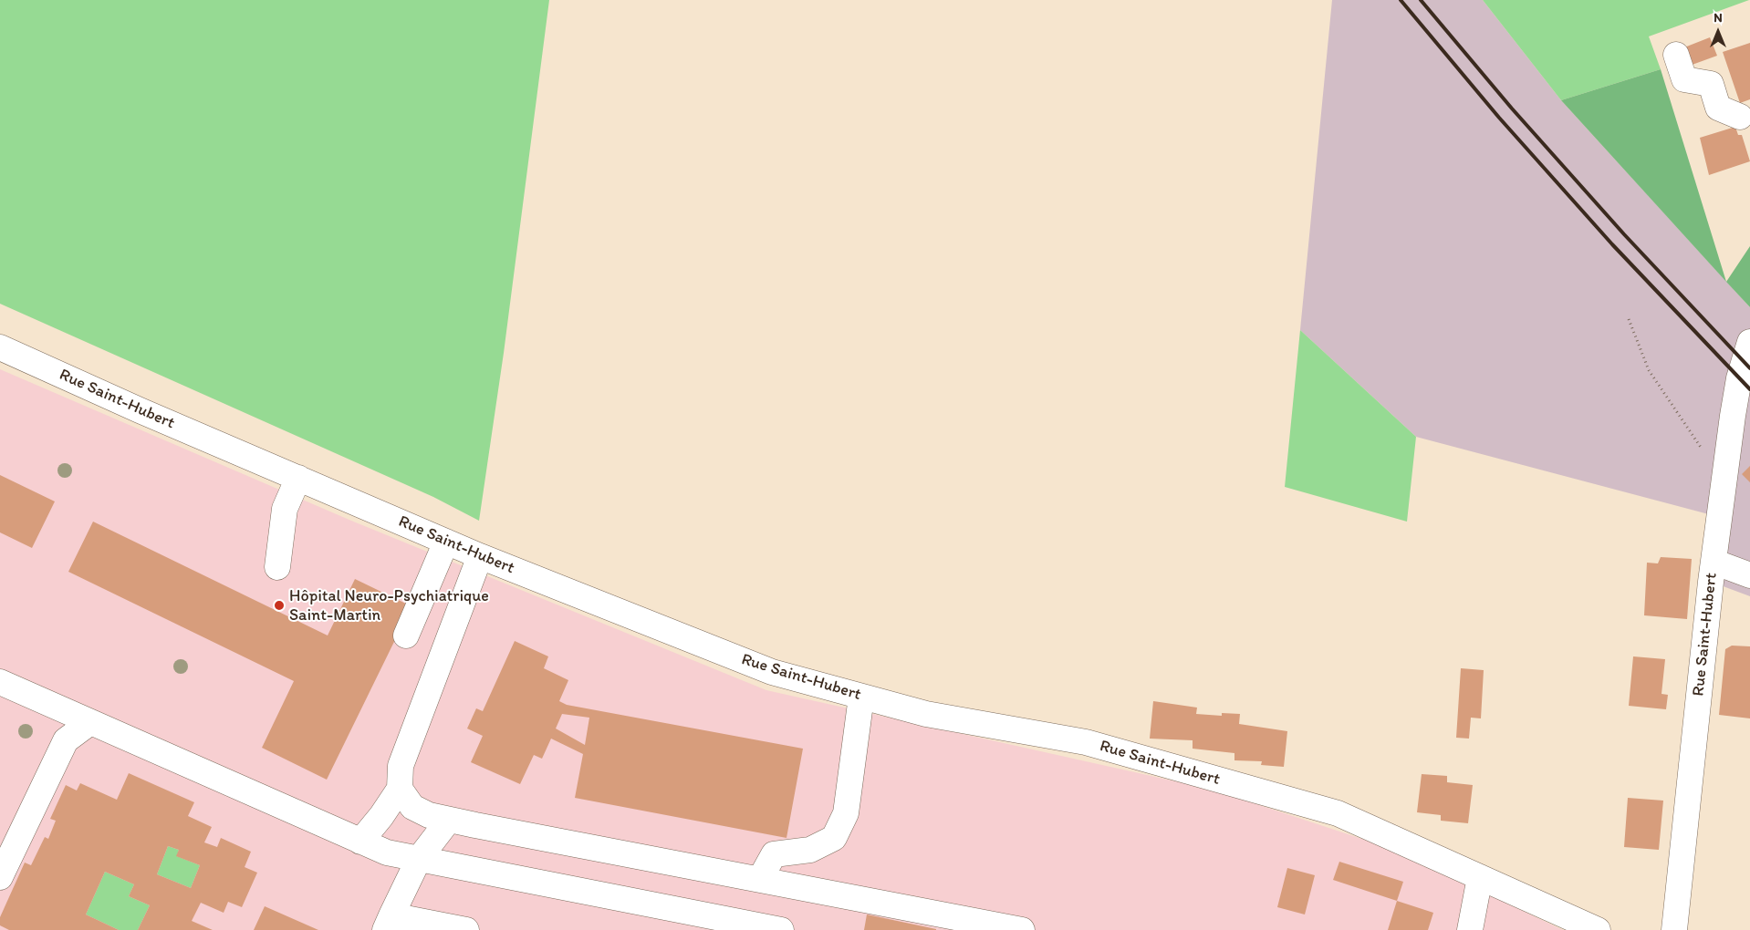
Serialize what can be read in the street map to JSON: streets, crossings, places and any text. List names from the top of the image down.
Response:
{
  "streets": {
    "street": ["Rue Saint-Hubert"]
  },
  "places": ["Hôpital Neuro-Psychiatrique Saint-Martin"],
  "north": "top"
}
